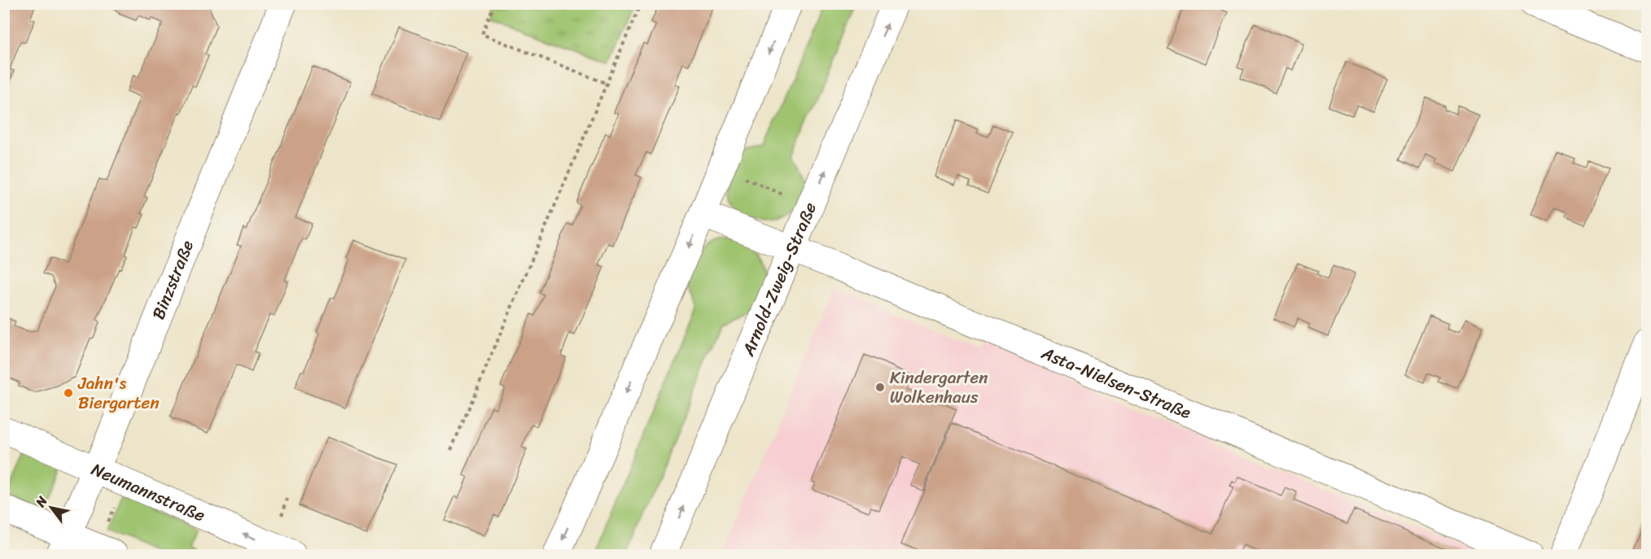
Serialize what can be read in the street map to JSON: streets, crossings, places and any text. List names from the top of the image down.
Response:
{
  "streets": {
    "street": [
      "Arnold-Zweig-Straße",
      "Binzstraße",
      "Asta-Nielsen-Straße",
      "Neumannstraße"
    ]
  },
  "crossings": [
    ["Arnold-Zweig-Straße", "Asta-Nielsen-Straße"],
    ["Binzstraße", "Neumannstraße"]
  ],
  "one_way": ["Neumannstraße"],
  "places": ["Kindergarten Wolkenhaus", "Jahn's Biergarten"],
  "north": "top left"
}
